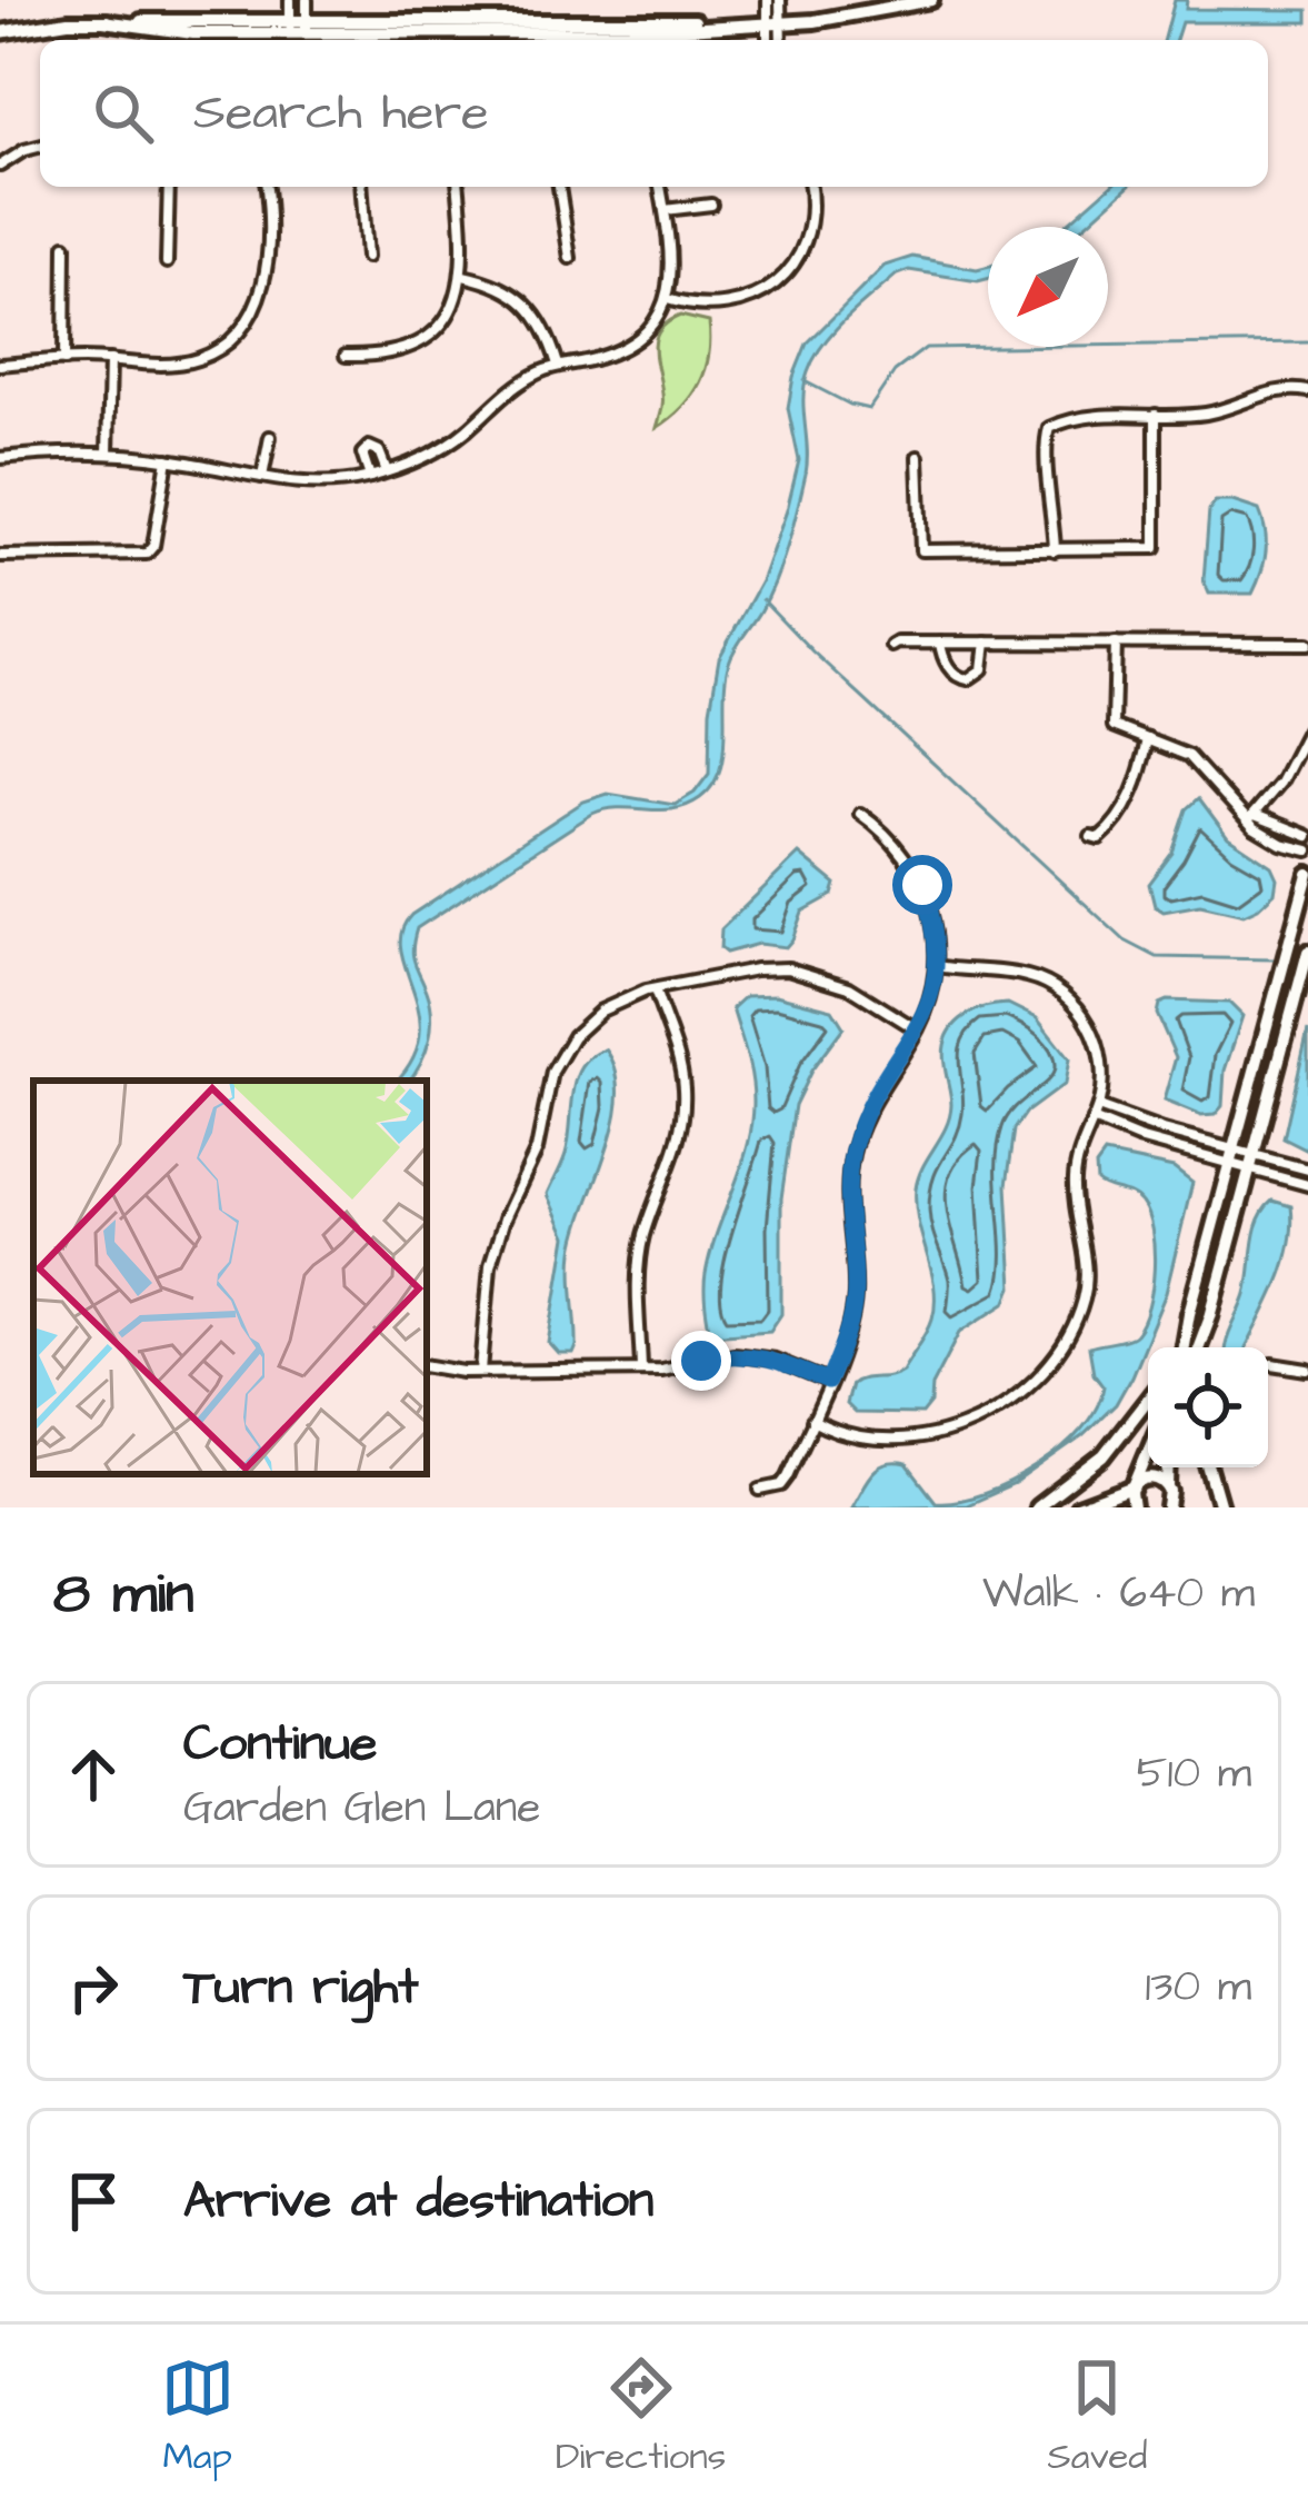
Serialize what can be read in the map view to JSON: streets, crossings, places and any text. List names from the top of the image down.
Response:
{
  "north": "bottom left",
  "page": {
    "search": "Search here",
    "heading": ["8 min", "Walk · 640 m"],
    "list": [
      ["Continue", "Garden Glen Lane", "510 m"],
      ["Turn right", "130 m"],
      "Arrive at destination"
    ],
    "nav": ["Map", "Directions", "Saved"]
  }
}
